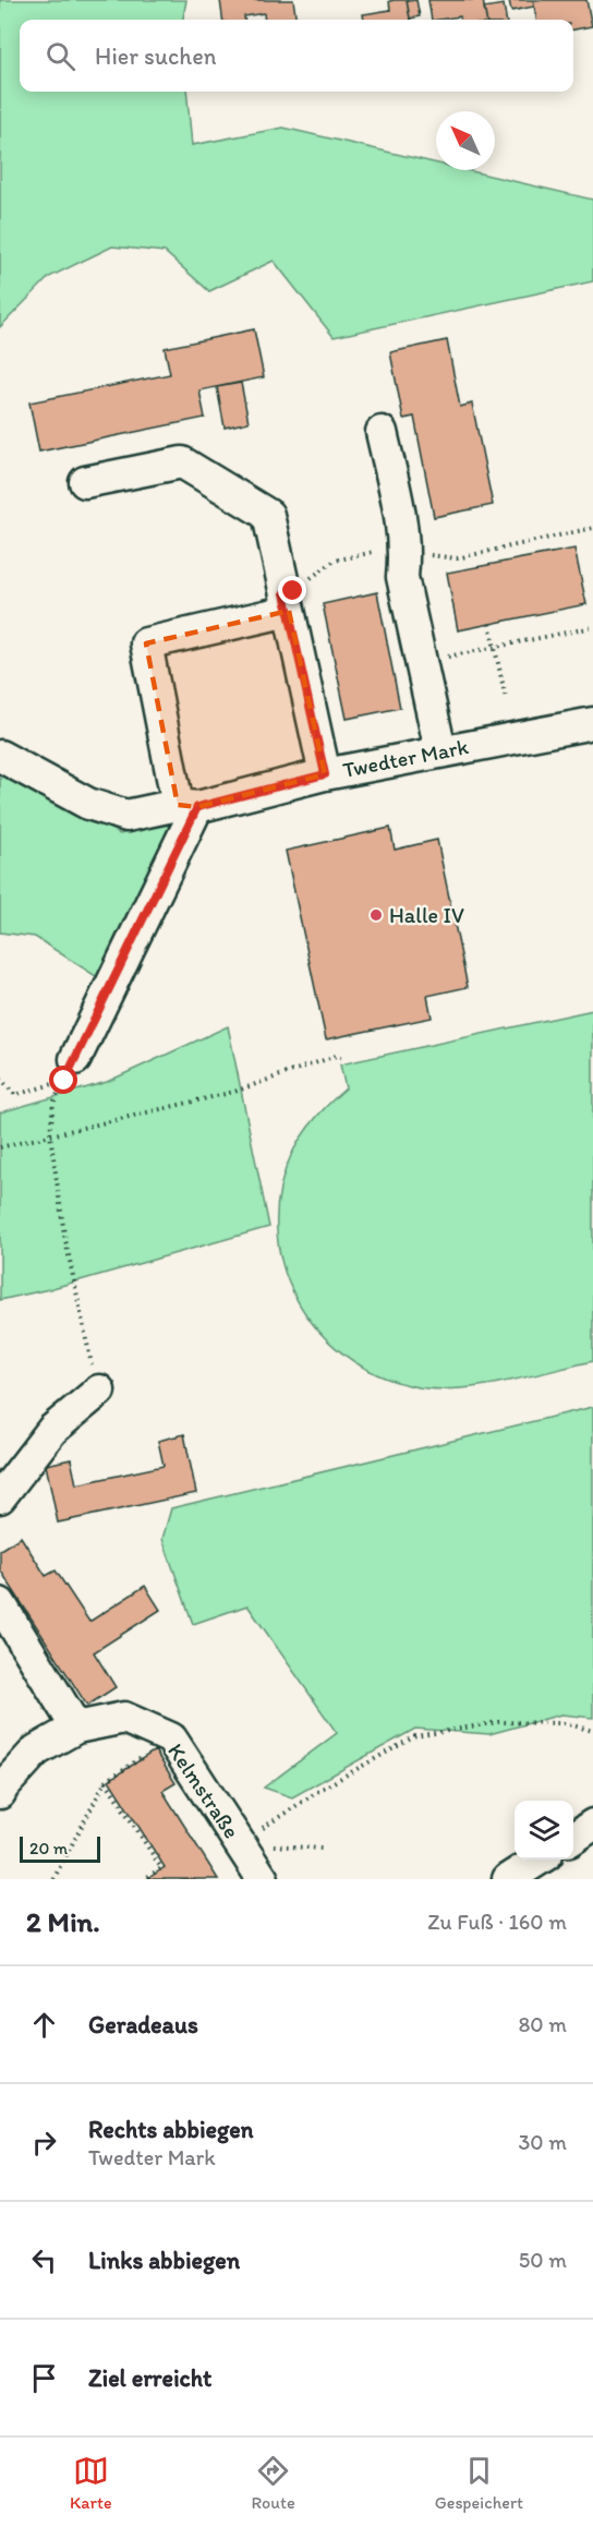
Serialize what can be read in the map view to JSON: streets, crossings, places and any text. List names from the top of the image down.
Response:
{
  "streets": {
    "street": ["Twedter Mark", "Kelmstraße"]
  },
  "places": ["Halle IV"],
  "scale_bar": "20 m",
  "north": "top left",
  "page": {
    "search": "Hier suchen",
    "scale": "20 m",
    "heading": ["2 Min.", "Zu Fuß · 160 m"],
    "list": [
      ["Geradeaus", "80 m"],
      ["Rechts abbiegen", "Twedter Mark", "30 m"],
      ["Links abbiegen", "50 m"],
      "Ziel erreicht"
    ],
    "nav": ["Karte", "Route", "Gespeichert"]
  }
}
